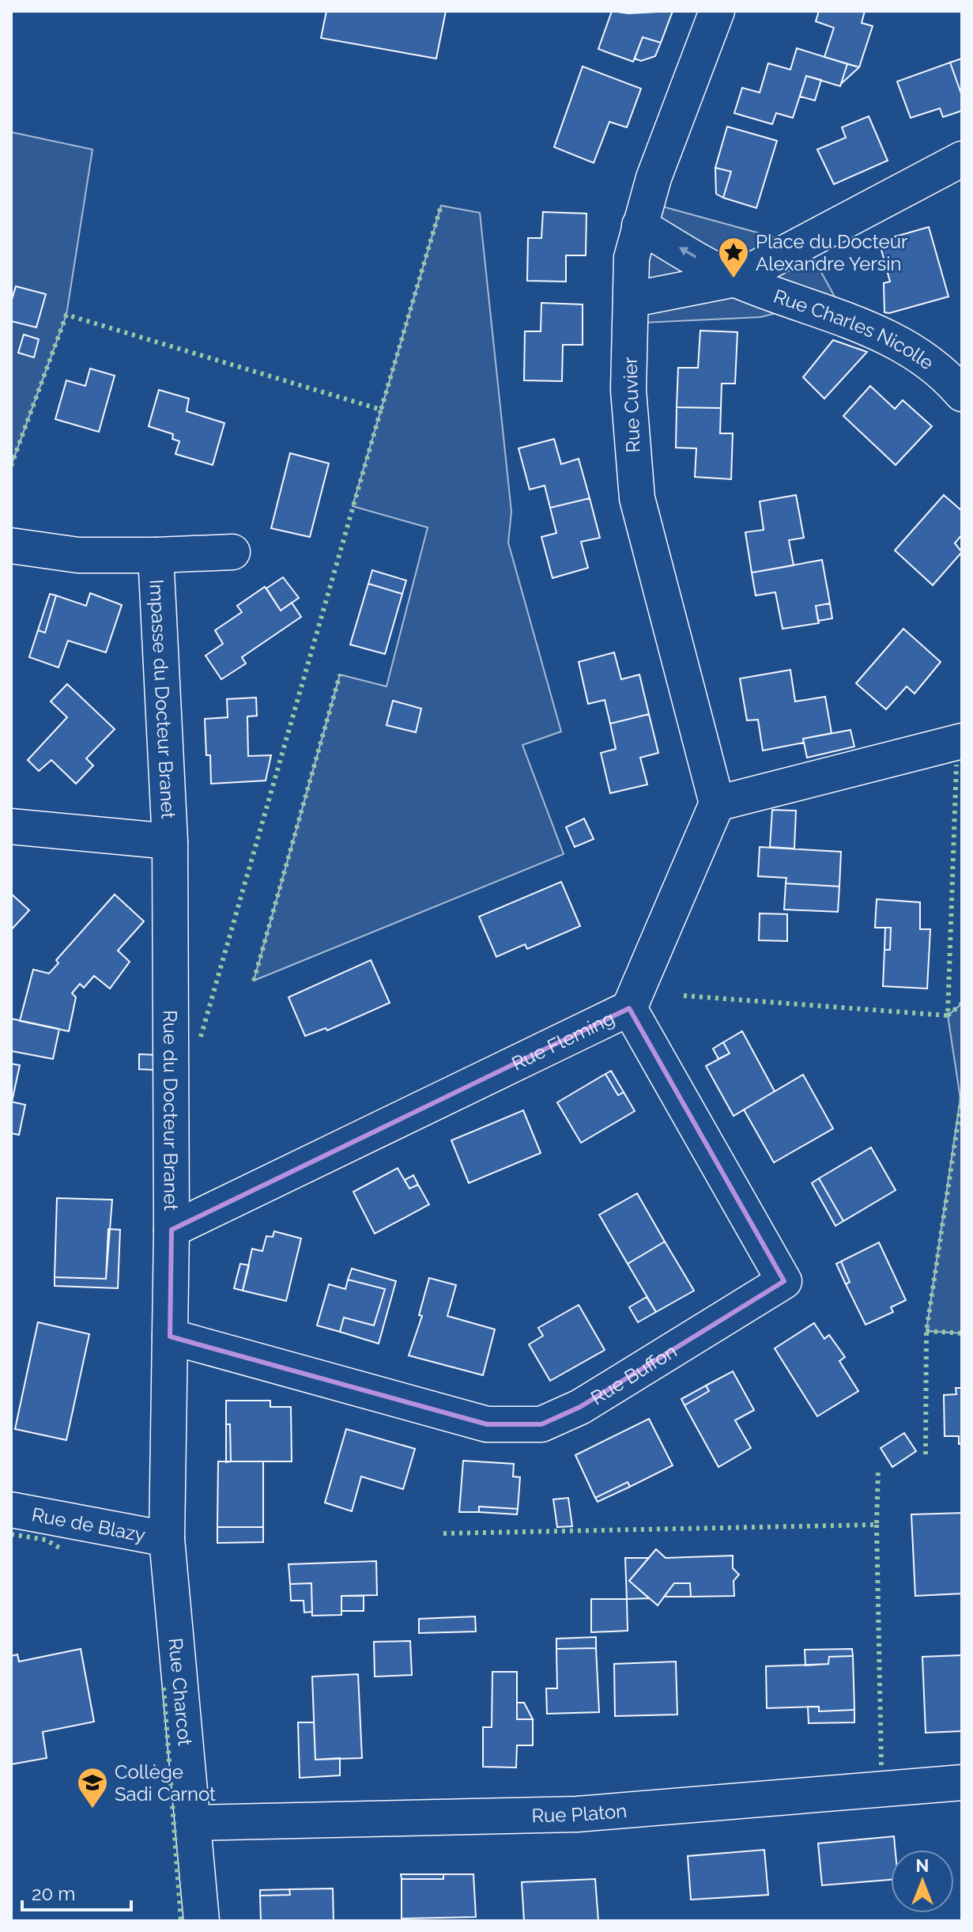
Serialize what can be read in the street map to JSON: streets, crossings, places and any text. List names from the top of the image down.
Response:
{
  "streets": {
    "street": [
      "Rue Charles Nicolle",
      "Rue Cuvier",
      "Impasse du Docteur Branet",
      "Rue Fleming",
      "Rue du Docteur Branet",
      "Rue Buffon",
      "Rue de Blazy",
      "Rue Charcot",
      "Rue Platon"
    ]
  },
  "crossings": [
    ["Rue Cuvier", "Rue Fleming"],
    ["Impasse du Docteur Branet", "Rue du Docteur Branet"],
    ["Rue Fleming", "Rue du Docteur Branet"],
    ["Rue Fleming", "Rue Buffon"],
    ["Rue du Docteur Branet", "Rue Buffon"],
    ["Rue du Docteur Branet", "Rue de Blazy"],
    ["Rue du Docteur Branet", "Rue Charcot"],
    ["Rue de Blazy", "Rue Charcot"],
    ["Rue Charcot", "Rue Platon"]
  ],
  "places": {
    "place": ["Place du Docteur Alexandre Yersin"],
    "school or university": ["Collège Sadi Carnot"]
  },
  "scale_bar": "20 m",
  "north": "top"
}
